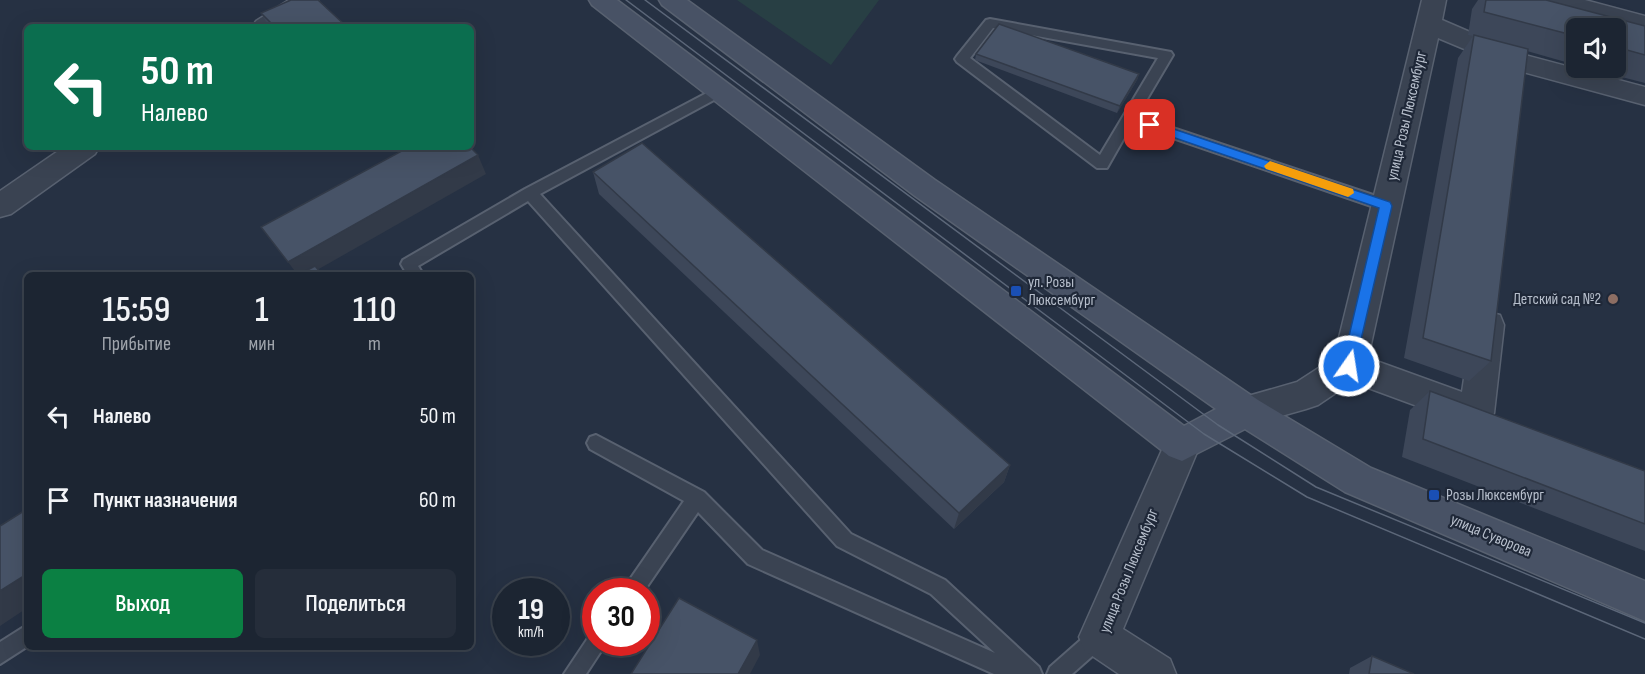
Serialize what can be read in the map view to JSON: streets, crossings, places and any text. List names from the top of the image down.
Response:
{
  "streets": {
    "main road": ["улица Суворова"],
    "street": ["улица Розы Люксембург"]
  },
  "places": {
    "transit": ["ул. Розы Люксембург", "Розы Люксембург"],
    "other": ["Детский сад №2"]
  },
  "page": {
    "turn": ["50 m", "Налево"],
    "eta": [
      "15:59",
      "Прибытие",
      "1",
      "мин",
      "110",
      "m"
    ],
    "list": [
      {
        "name": "Налево",
        "value": "50 m"
      },
      {
        "name": "Пункт назначения",
        "value": "60 m"
      }
    ],
    "buttons": ["Выход", "Поделиться"],
    "speed": "19 km/h",
    "limit": "30"
  }
}
